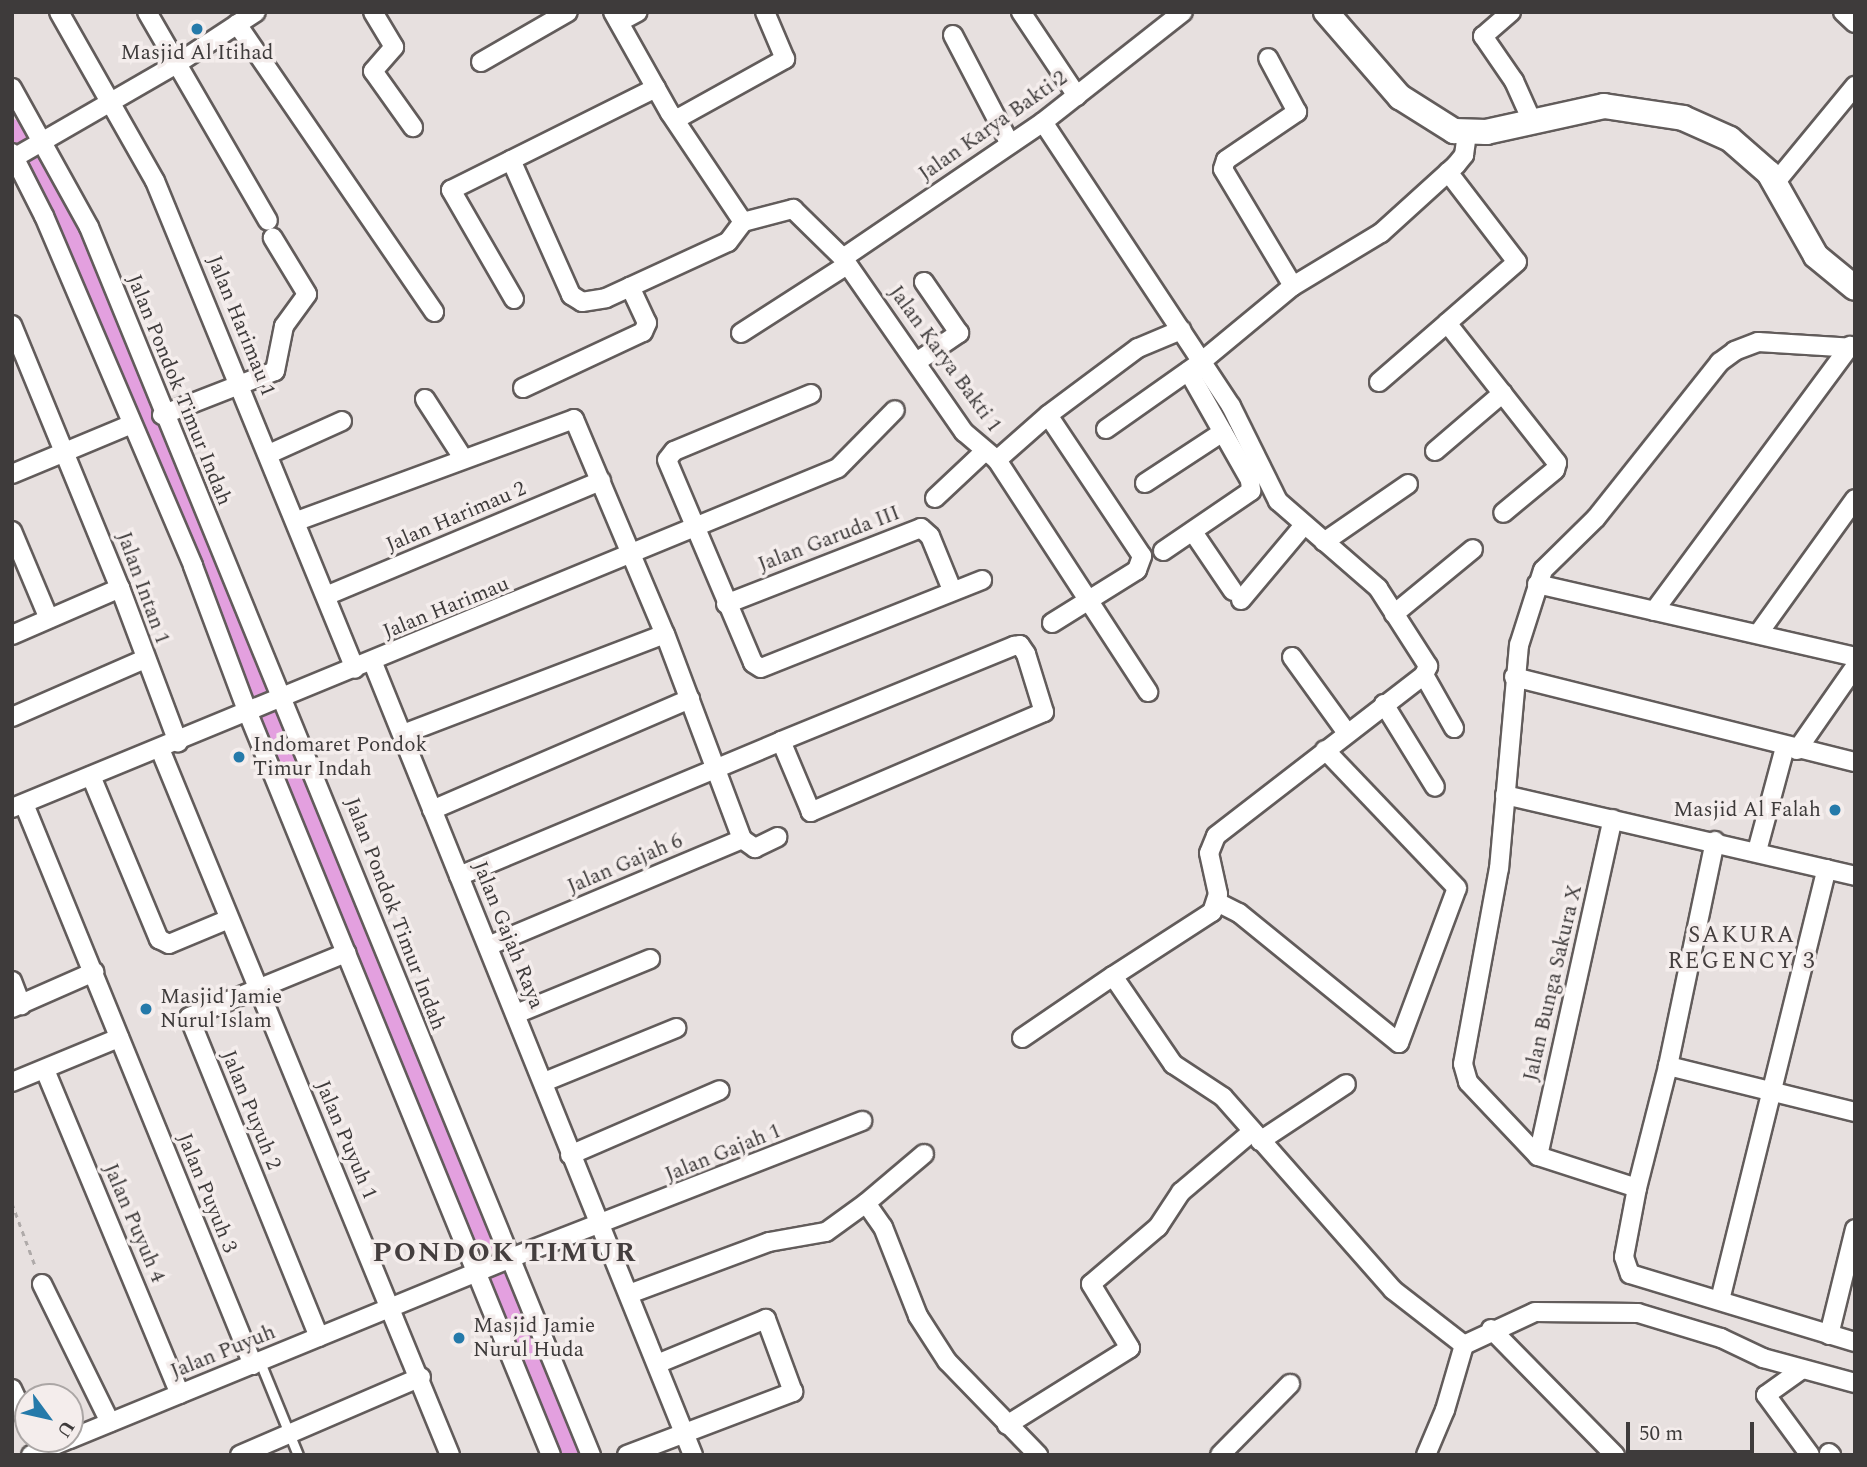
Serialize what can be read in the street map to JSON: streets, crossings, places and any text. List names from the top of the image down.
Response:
{
  "streets": {
    "street": [
      "Jalan Karya Bakti 2",
      "Jalan Harimau 1",
      "Jalan Karya Bakti 1",
      "Jalan Pondok Timur Indah",
      "Jalan Harimau 2",
      "Jalan Garuda III",
      "Jalan Intan 1",
      "Jalan Harimau",
      "Jalan Gajah 6",
      "Jalan Gajah Raya",
      "Jalan Bunga Sakura X",
      "Jalan Puyuh 2",
      "Jalan Puyuh 1",
      "Jalan Gajah 1",
      "Jalan Puyuh 3",
      "Jalan Puyuh 4",
      "Jalan Puyuh"
    ]
  },
  "crossings": [
    ["Jalan Karya Bakti 2", "Jalan Karya Bakti 1"],
    ["Jalan Harimau 1", "Jalan Harimau 2"],
    ["Jalan Harimau 1", "Jalan Harimau"],
    ["Jalan Pondok Timur Indah", "Jalan Harimau"],
    ["Jalan Pondok Timur Indah", "Jalan Puyuh 2"],
    ["Jalan Pondok Timur Indah", "Jalan Gajah 1"],
    ["Jalan Pondok Timur Indah", "Jalan Puyuh"],
    ["Jalan Intan 1", "Jalan Harimau"],
    ["Jalan Harimau", "Jalan Gajah Raya"],
    ["Jalan Harimau", "Jalan Puyuh 1"],
    ["Jalan Harimau", "Jalan Puyuh 3"],
    ["Jalan Gajah 6", "Jalan Gajah Raya"],
    ["Jalan Gajah Raya", "Jalan Gajah 1"],
    ["Jalan Puyuh 2", "Jalan Puyuh 1"],
    ["Jalan Puyuh 2", "Jalan Puyuh"],
    ["Jalan Puyuh 1", "Jalan Puyuh"],
    ["Jalan Gajah 1", "Jalan Puyuh"],
    ["Jalan Puyuh 3", "Jalan Puyuh"],
    ["Jalan Puyuh 4", "Jalan Puyuh"]
  ],
  "districts": ["SAKURA REGENCY 3", "PONDOK TIMUR"],
  "places": [
    "Masjid Al Itihad",
    "Indomaret Pondok Timur Indah",
    "Masjid Al Falah",
    "Masjid Jamie Nurul Islam",
    "Masjid Jamie Nurul Huda"
  ],
  "scale_bar": "50 m",
  "north": "bottom right"
}
